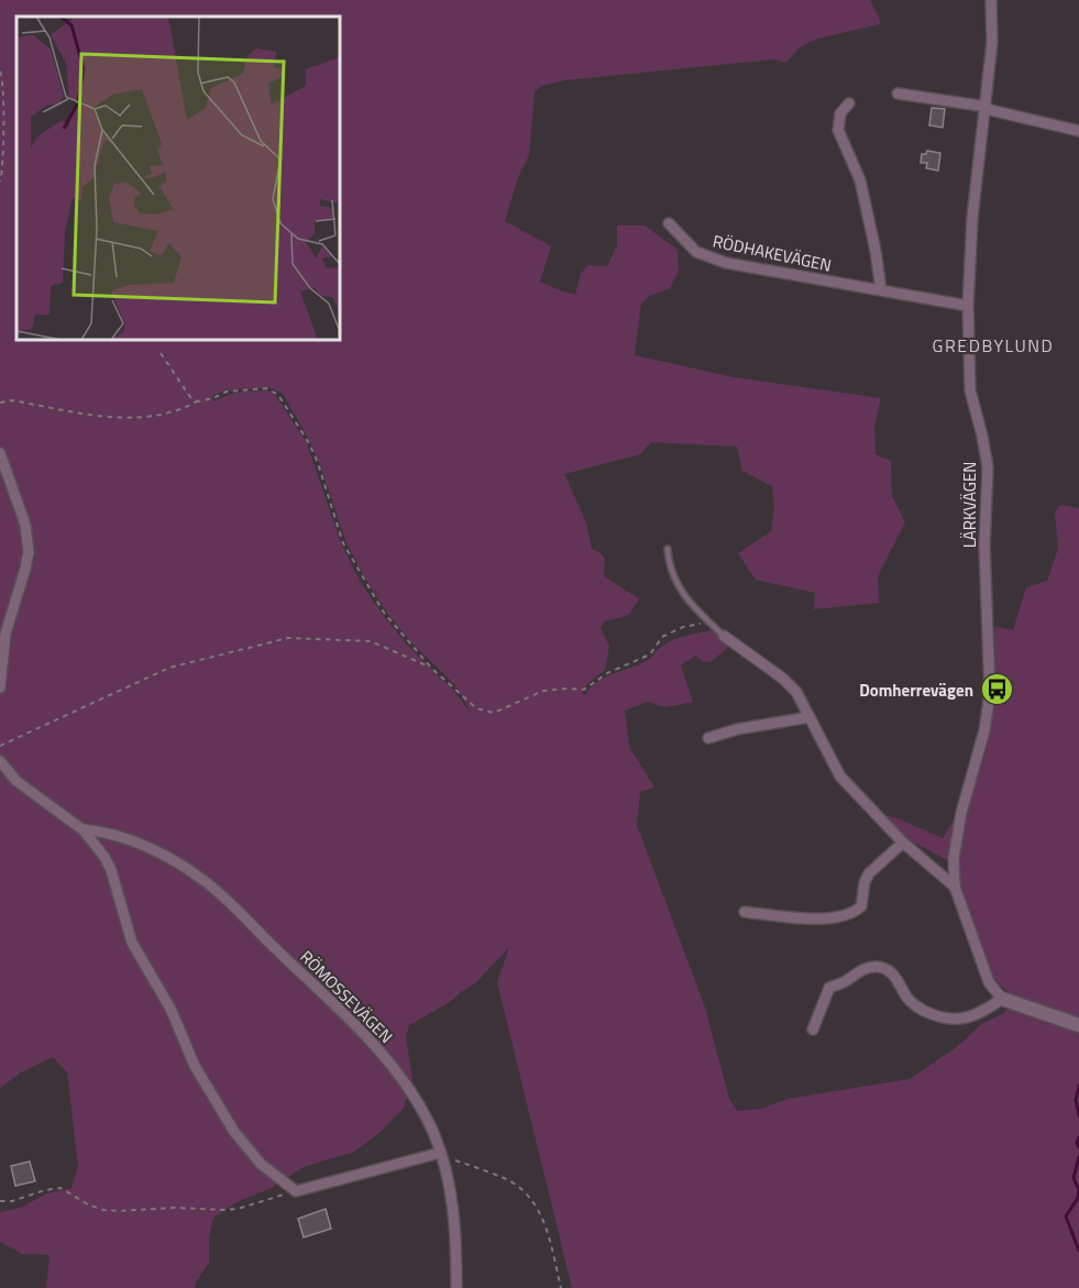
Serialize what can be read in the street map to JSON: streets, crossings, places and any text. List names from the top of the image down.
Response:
{
  "streets": {
    "street": ["RÖDHAKEVÄGEN", "LÄRKVÄGEN", "RÖMOSSEVÄGEN"]
  },
  "crossings": [
    ["RÖDHAKEVÄGEN", "LÄRKVÄGEN"]
  ],
  "districts": ["GREDBYLUND"],
  "places": {
    "bus stop": ["Domherrevägen"]
  }
}
